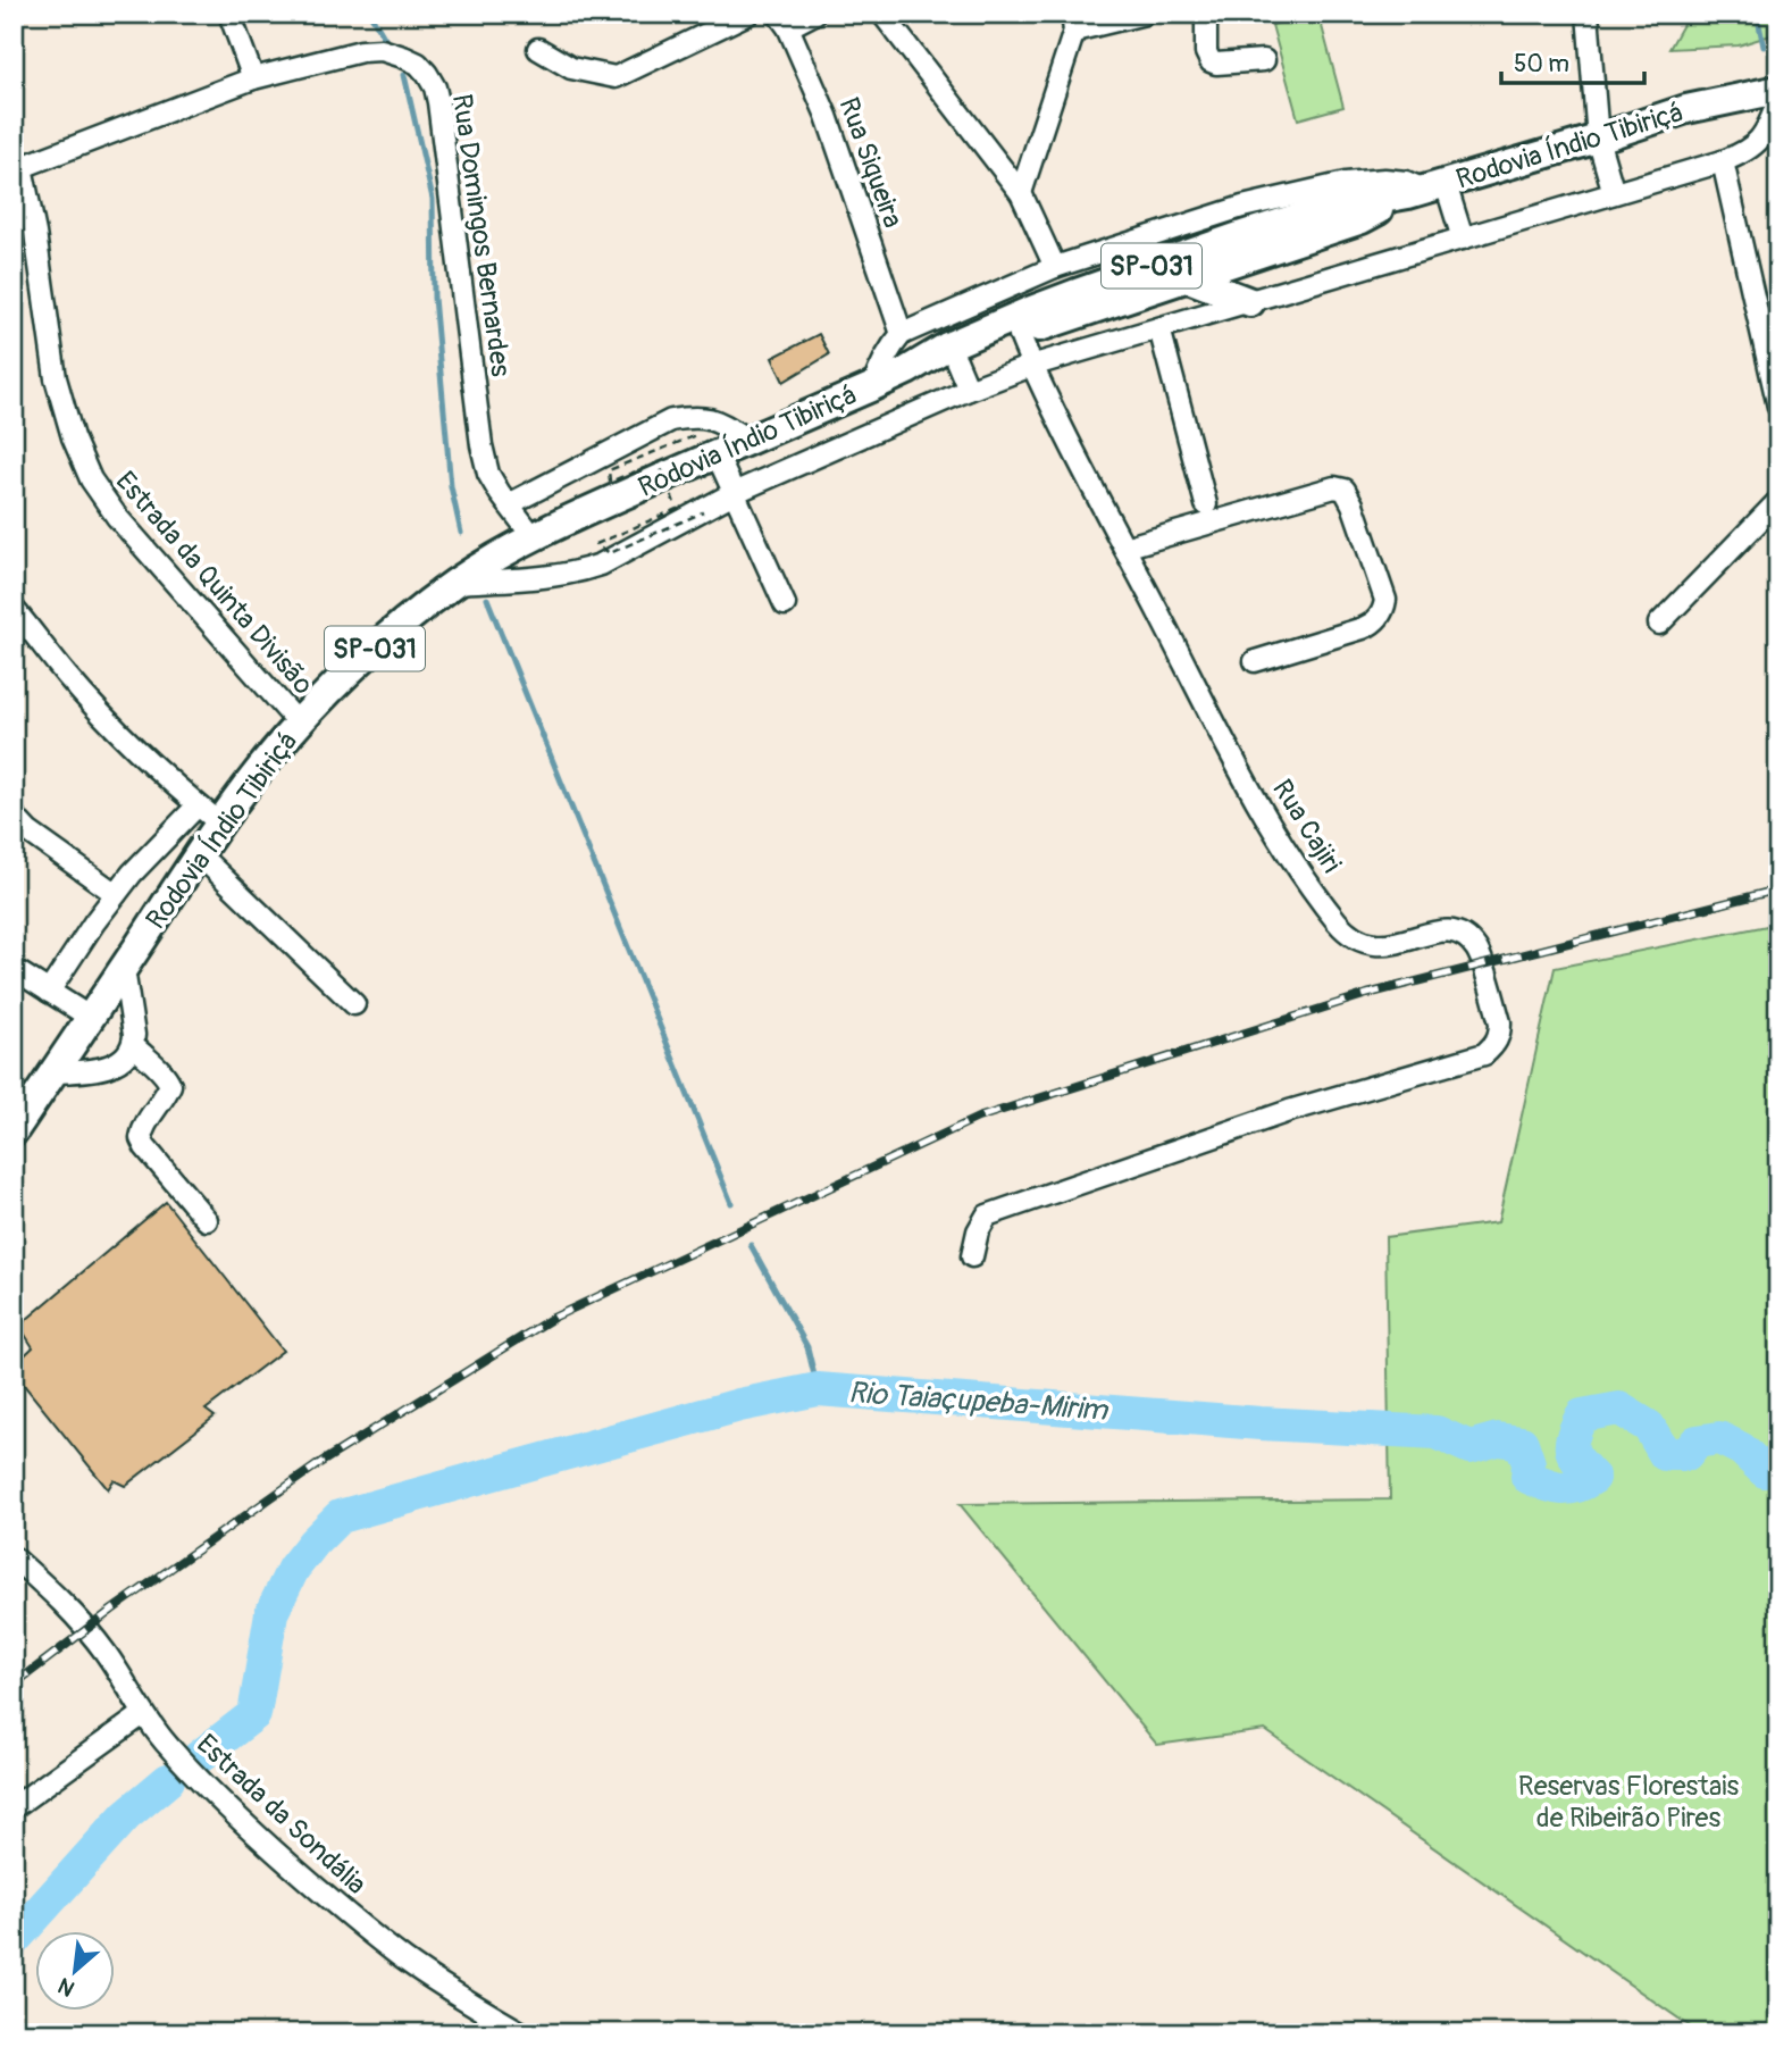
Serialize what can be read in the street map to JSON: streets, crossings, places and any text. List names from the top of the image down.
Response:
{
  "streets": {
    "highway": ["Rodovia Índio Tibiriçá", "SP-031"],
    "street": [
      "Rua Siqueira",
      "Rua Domingos Bernardes",
      "Estrada da Quinta Divisão",
      "Rua Cajiri",
      "Estrada da Sondália"
    ]
  },
  "crossings": [
    ["Rodovia Índio Tibiriçá", "Rua Domingos Bernardes"],
    ["Rodovia Índio Tibiriçá", "Estrada da Quinta Divisão"],
    ["Rodovia Índio Tibiriçá", "Rua Cajiri"],
    ["Rua Domingos Bernardes", "Estrada da Quinta Divisão"]
  ],
  "water": ["Rio Taiaçupeba-Mirim"],
  "parks": ["Reservas Florestais de Ribeirão Pires"],
  "scale_bar": "50 m",
  "north": "bottom left"
}
